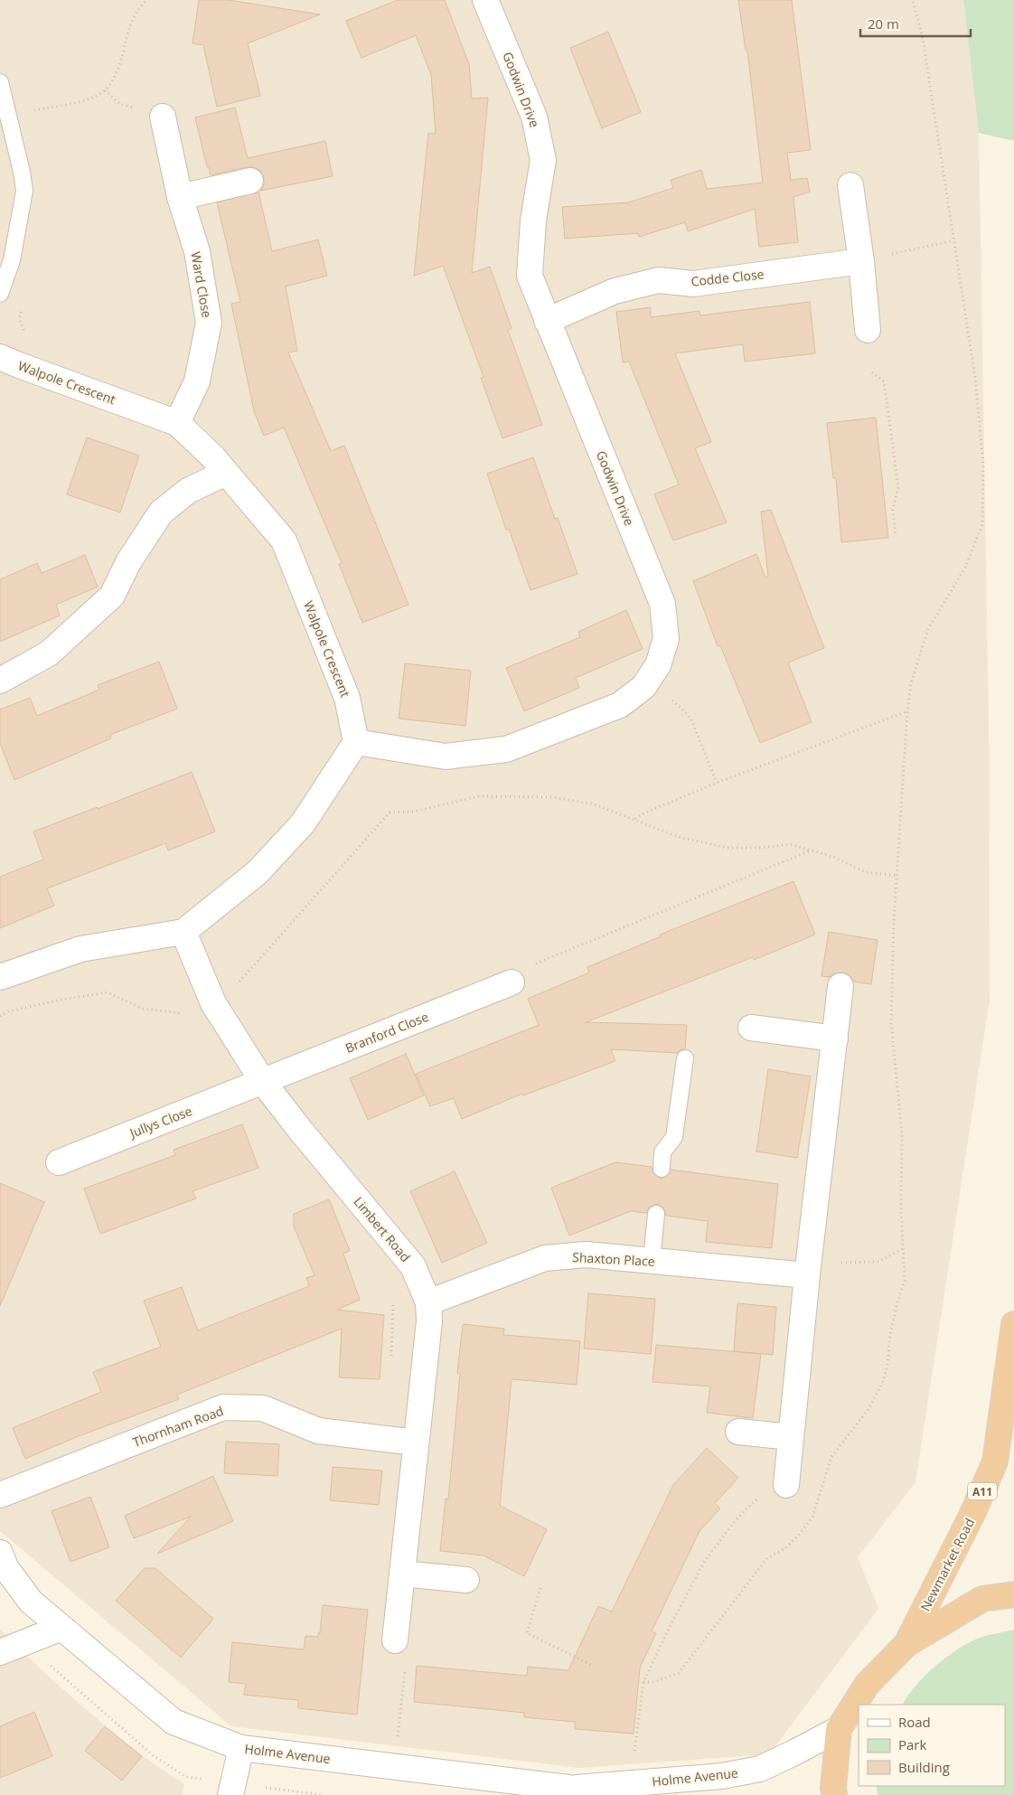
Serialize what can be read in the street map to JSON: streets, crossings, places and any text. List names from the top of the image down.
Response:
{
  "streets": {
    "highway": ["A11", "Newmarket Road"],
    "street": [
      "Godwin Drive",
      "Codde Close",
      "Ward Close",
      "Walpole Crescent",
      "Branford Close",
      "Jullys Close",
      "Limbert Road",
      "Shaxton Place",
      "Thornham Road",
      "Holme Avenue"
    ]
  },
  "crossings": [
    ["Godwin Drive", "Codde Close"],
    ["Godwin Drive", "Walpole Crescent"],
    ["Ward Close", "Walpole Crescent"],
    ["Branford Close", "Jullys Close"],
    ["Branford Close", "Limbert Road"],
    ["Jullys Close", "Limbert Road"],
    ["Limbert Road", "Shaxton Place"],
    ["Limbert Road", "Thornham Road"],
    ["Newmarket Road", "Holme Avenue"]
  ],
  "legend": ["Road", "Park", "Building"],
  "scale_bar": "20 m"
}
